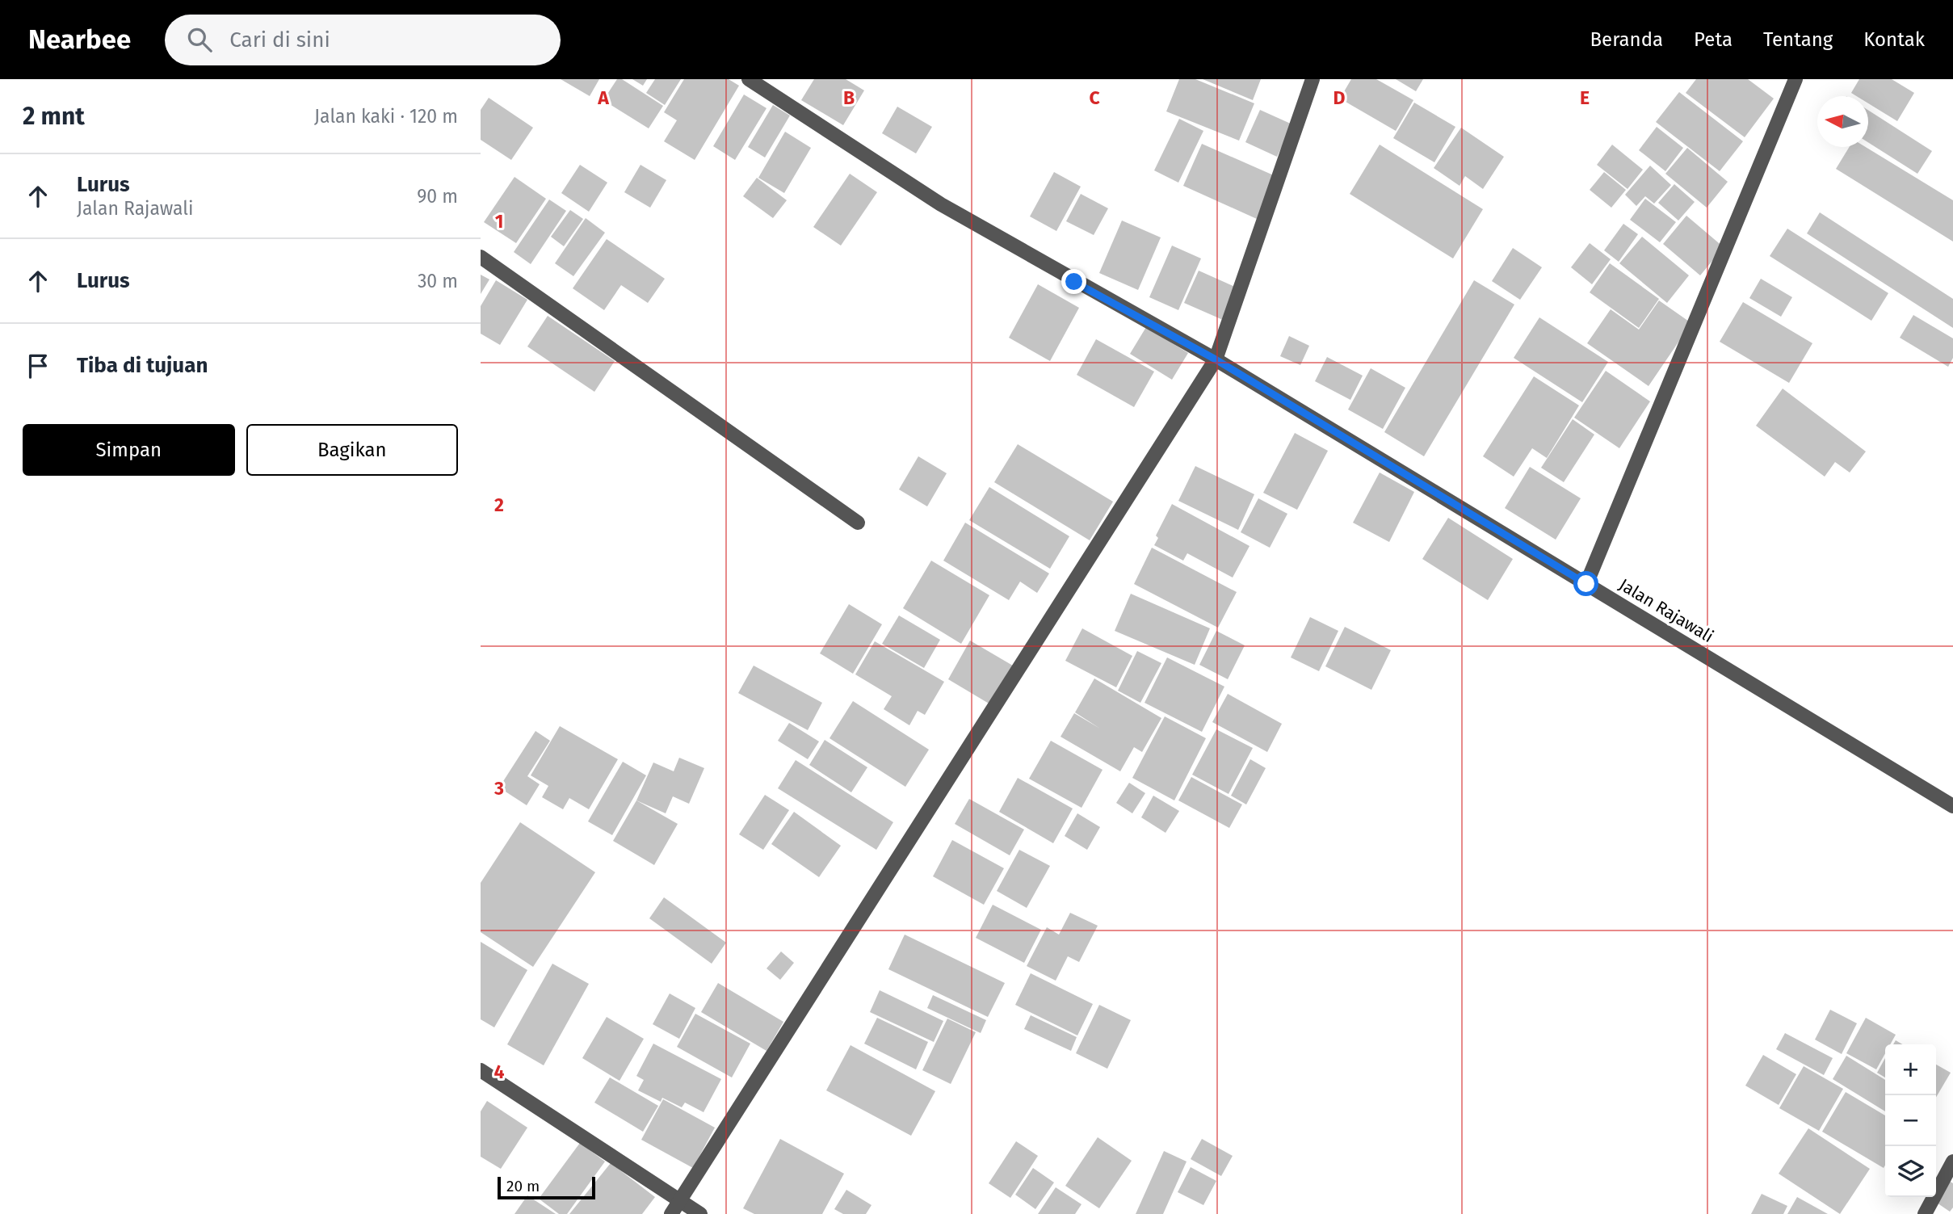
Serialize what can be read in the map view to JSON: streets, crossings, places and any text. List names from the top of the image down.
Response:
{
  "streets": {
    "street": ["Jalan Rajawali"]
  },
  "scale_bar": "20 m",
  "north": "left",
  "page": {
    "header": "Nearbee",
    "search": "Cari di sini",
    "nav": [
      "Beranda",
      "Peta",
      "Tentang",
      "Kontak"
    ],
    "heading": ["2 mnt", "Jalan kaki · 120 m"],
    "list": [
      ["Lurus", "Jalan Rajawali", "90 m"],
      ["Lurus", "30 m"],
      "Tiba di tujuan"
    ],
    "buttons": ["Simpan", "Bagikan"],
    "map_buttons": ["+", "−"],
    "scale": "20 m"
  },
  "grid": {
    "columns": [
      "A",
      "B",
      "C",
      "D",
      "E"
    ],
    "rows": [
      "1",
      "2",
      "3",
      "4"
    ]
  }
}
